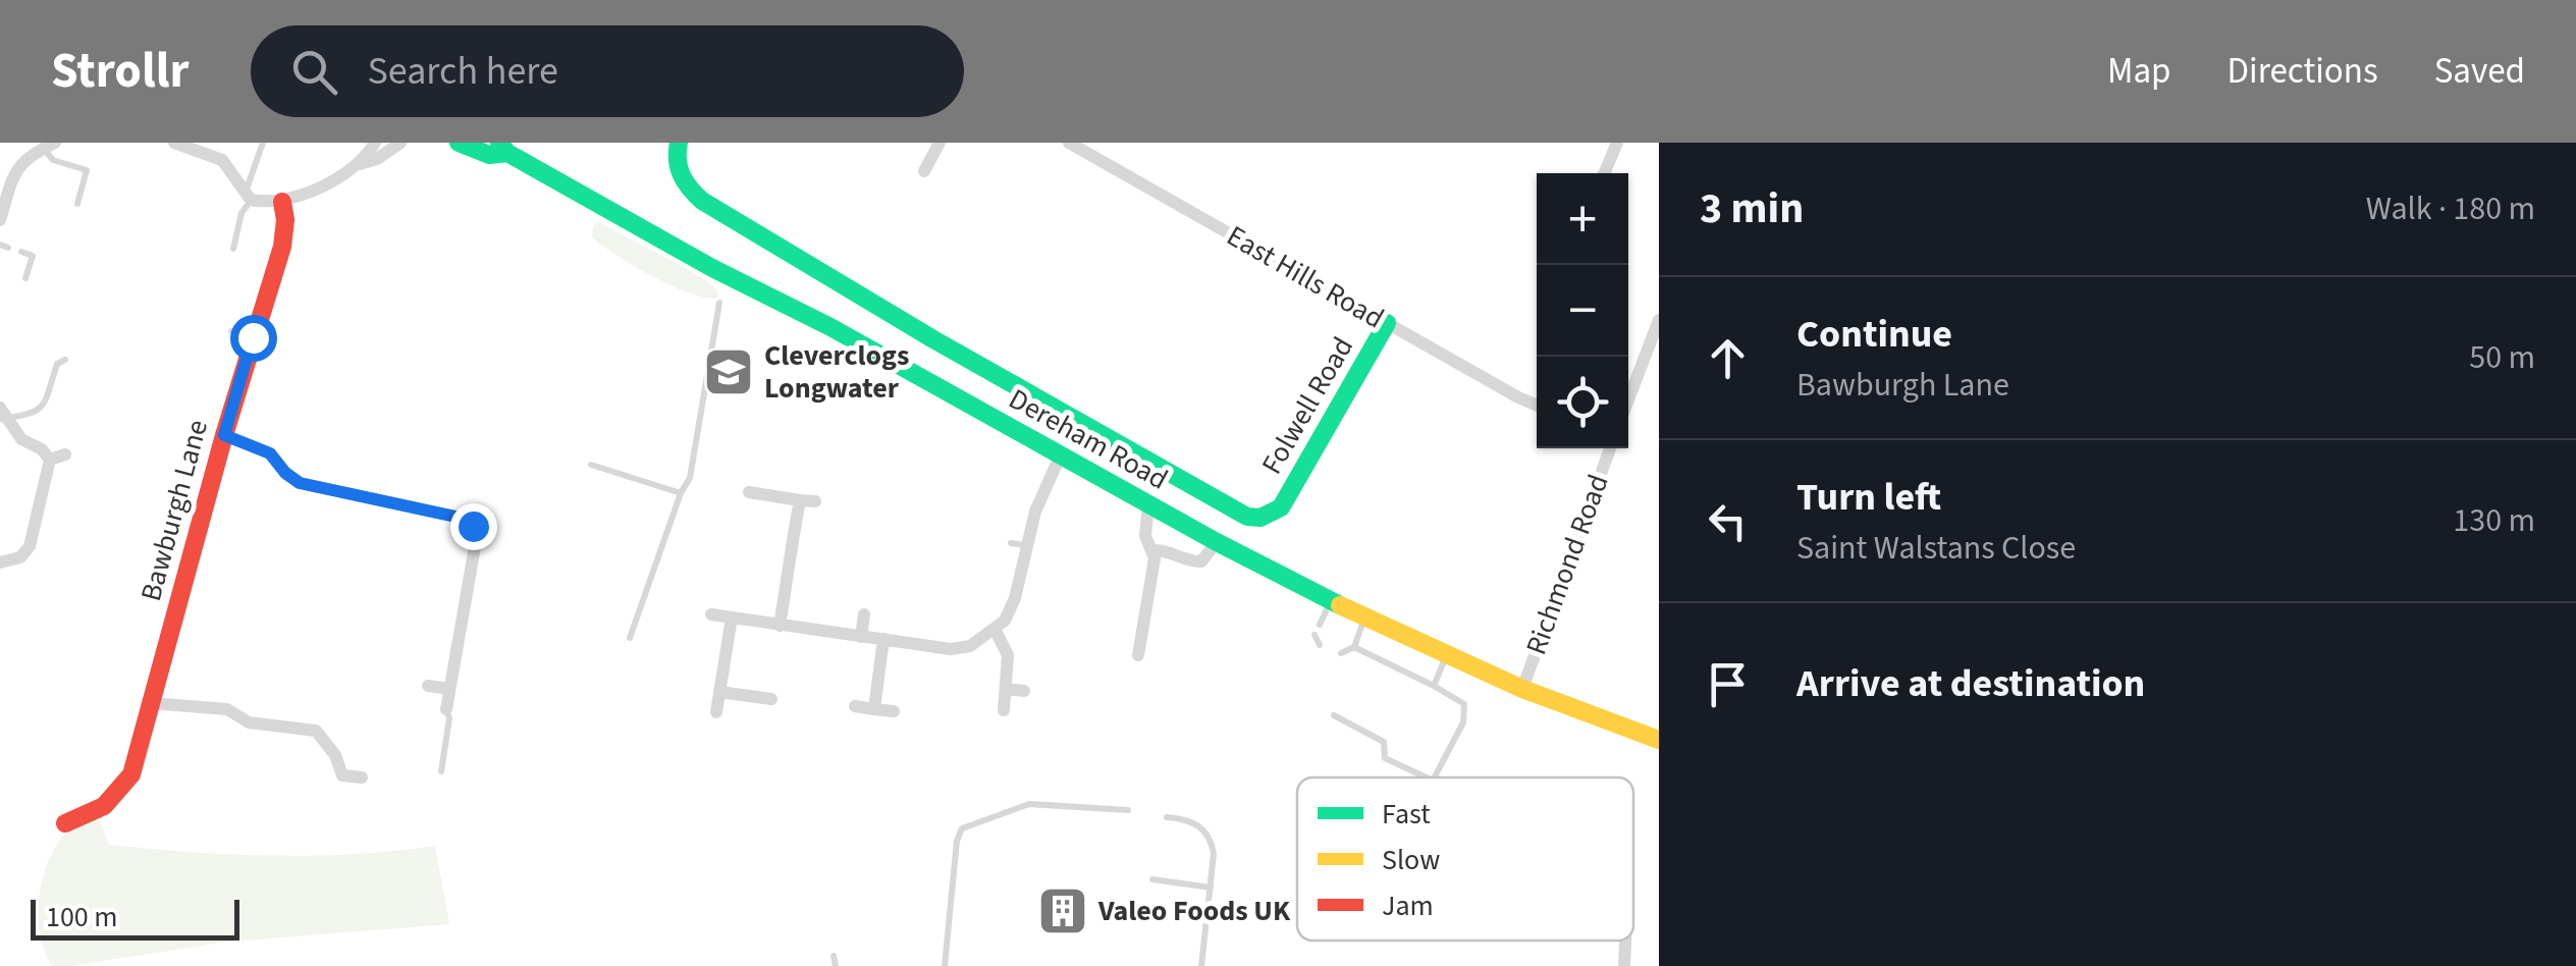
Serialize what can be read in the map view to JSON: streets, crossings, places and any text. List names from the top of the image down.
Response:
{
  "streets": {
    "main road": ["Folwell Road", "Dereham Road", "Bawburgh Lane"],
    "street": ["East Hills Road", "Richmond Road"]
  },
  "crossings": [
    ["East Hills Road", "Folwell Road"],
    ["Folwell Road", "Dereham Road"],
    ["Dereham Road", "Richmond Road"]
  ],
  "places": {
    "school or university": ["Cleverclogs Longwater"],
    "building": ["Valeo Foods UK"]
  },
  "legend": ["Fast", "Slow", "Jam"],
  "scale_bar": "100 m",
  "page": {
    "header": "Strollr",
    "search": "Search here",
    "nav": ["Map", "Directions", "Saved"],
    "heading": ["3 min", "Walk · 180 m"],
    "map_buttons": ["+", "−"],
    "list": [
      ["Continue", "Bawburgh Lane", "50 m"],
      ["Turn left", "Saint Walstans Close", "130 m"],
      "Arrive at destination"
    ],
    "scale": "100 m"
  }
}
